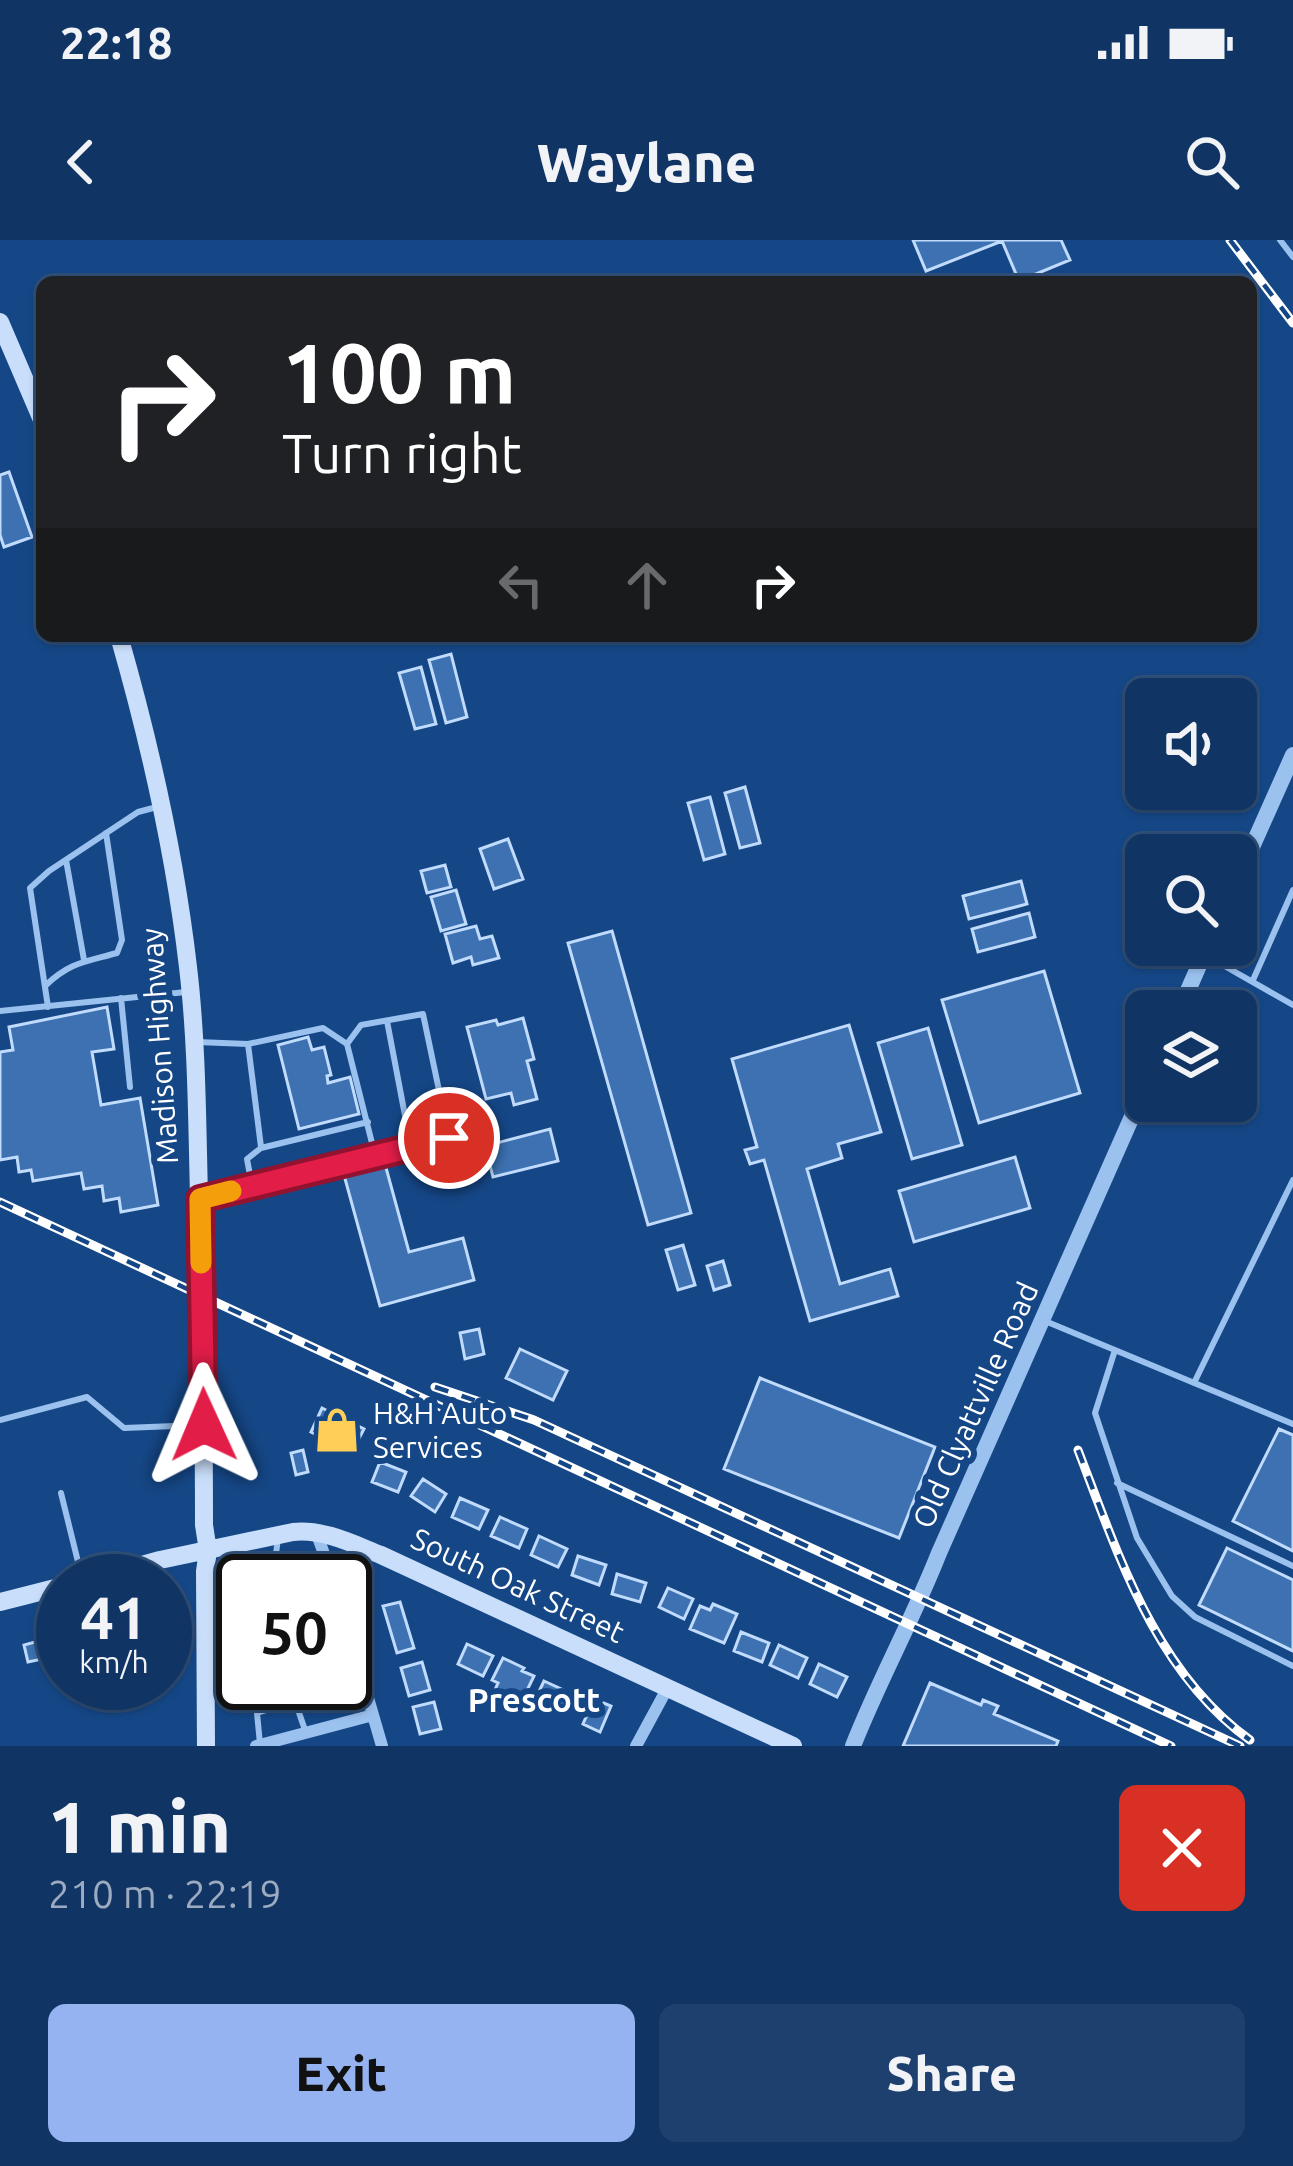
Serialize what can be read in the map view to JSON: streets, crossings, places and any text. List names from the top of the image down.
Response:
{
  "streets": {
    "main road": ["Madison Highway", "South Oak Street"],
    "street": ["Old Clyattville Road"]
  },
  "crossings": [
    ["Madison Highway", "South Oak Street"]
  ],
  "districts": ["Prescott"],
  "places": {
    "shop": ["H&H Auto Services"]
  },
  "page": {
    "status": "22:18",
    "header": "Waylane",
    "turn": ["100 m", "Turn right"],
    "speed": "41 km/h",
    "limit": "50",
    "heading": ["1 min", "210 m · 22:19"],
    "buttons": ["Exit", "Share"]
  }
}
